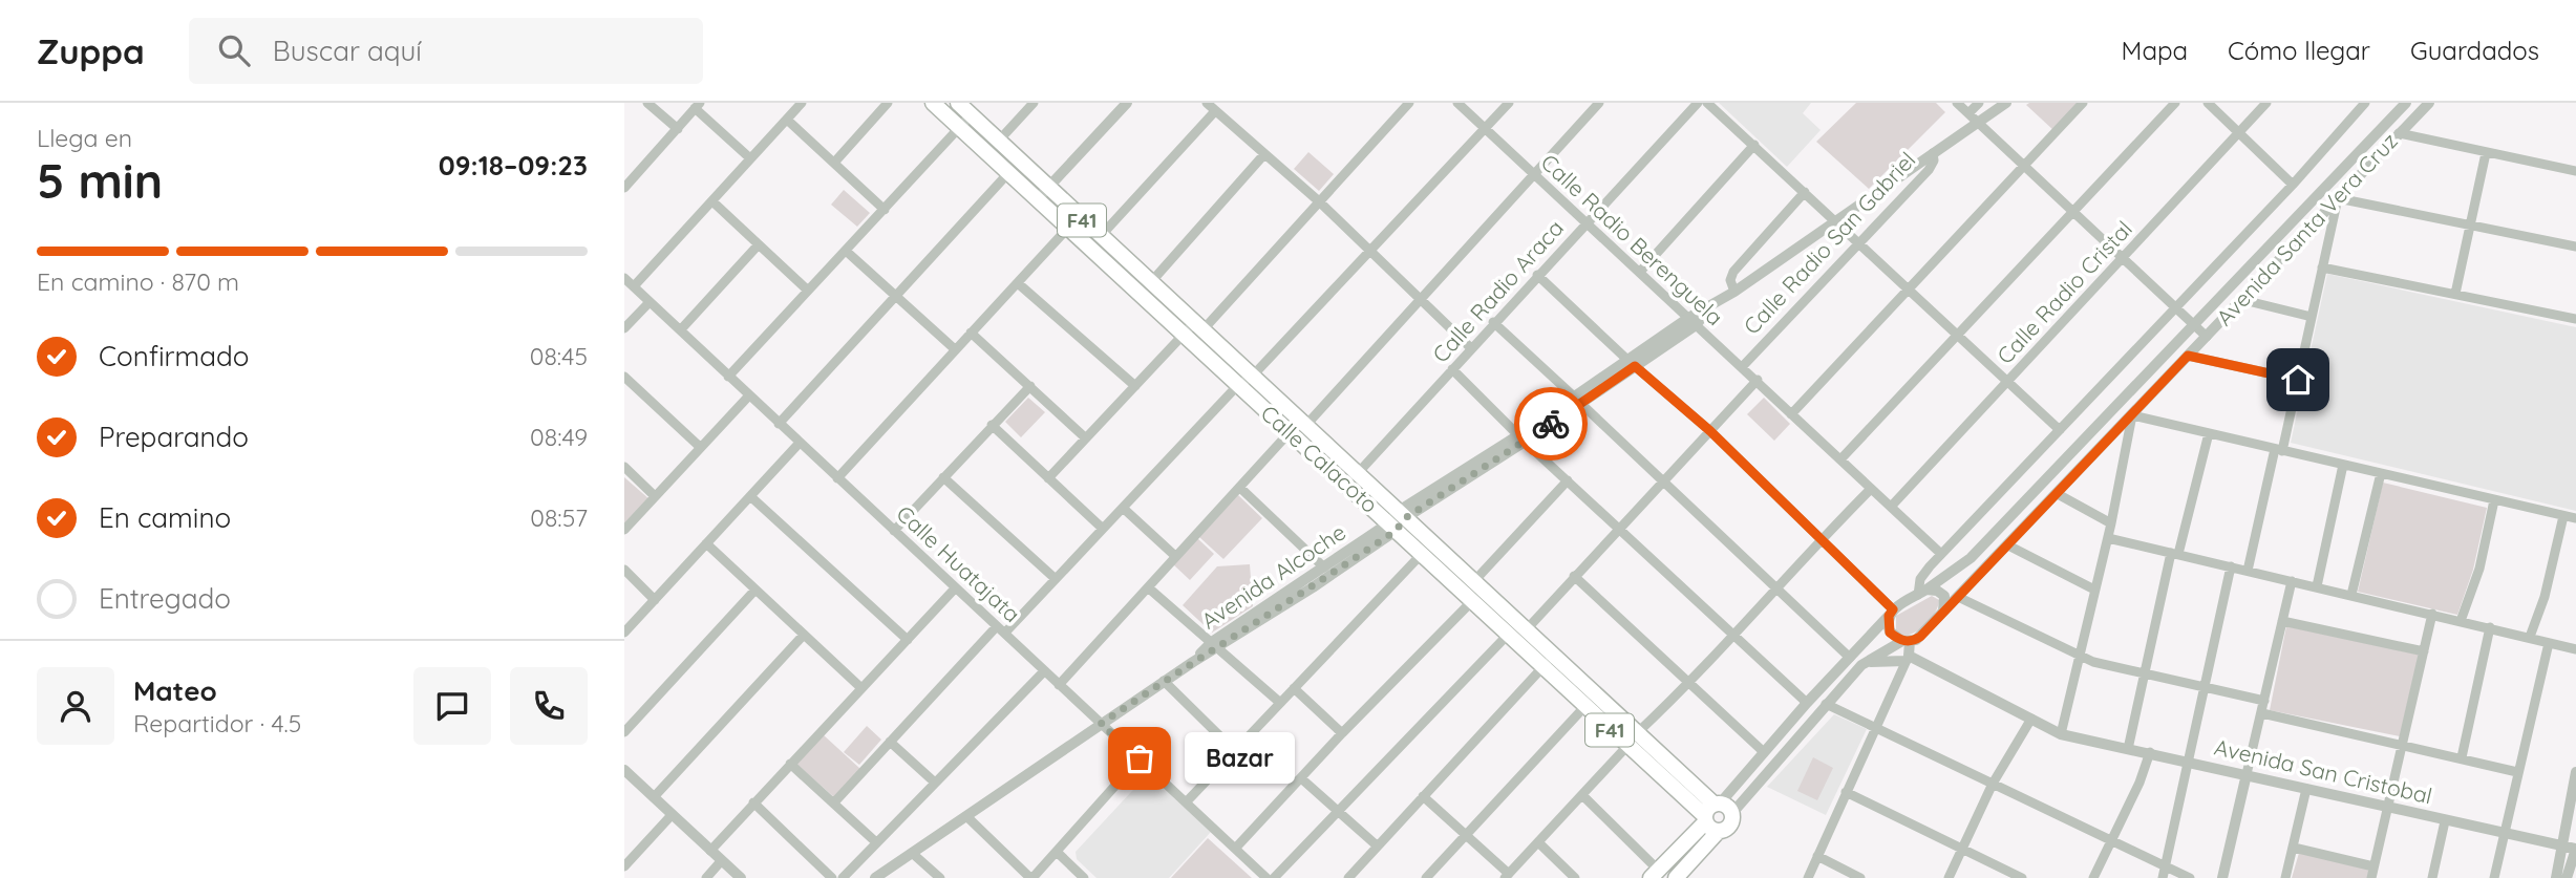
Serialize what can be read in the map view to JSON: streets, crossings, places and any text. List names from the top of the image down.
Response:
{
  "streets": {
    "main road": ["F41", "Calle Calacoto"],
    "street": [
      "Avenida Santa Vera Cruz",
      "Calle Radio Berenguela",
      "Calle Radio San Gabriel",
      "Calle Radio Araca",
      "Calle Radio Cristal",
      "Calle Huatajata",
      "Avenida Alcoche",
      "Avenida San Cristobal"
    ]
  },
  "crossings": [
    ["Calle Radio Berenguela", "Calle Radio San Gabriel"],
    ["Calle Radio Berenguela", "Calle Radio Araca"],
    ["Calle Radio Berenguela", "Calle Radio Cristal"],
    ["Calle Radio Berenguela", "Avenida Alcoche"],
    ["Calle Radio San Gabriel", "Avenida Alcoche"],
    ["Calle Radio Araca", "Calle Calacoto"],
    ["Calle Calacoto", "Avenida Alcoche"],
    ["Calle Huatajata", "Avenida Alcoche"]
  ],
  "places": ["Bazar"],
  "page": {
    "header": "Zuppa",
    "search": "Buscar aquí",
    "nav": ["Mapa", "Cómo llegar", "Guardados"],
    "heading": ["5 min", "Llega en", "09:18–09:23"],
    "panel": ["Mateo", "Repartidor · 4.5"],
    "bar": "En camino · 870 m",
    "list": [
      ["Confirmado", "08:45"],
      ["Preparando", "08:49"],
      ["En camino", "08:57"],
      "Entregado"
    ],
    "bubble": "Bazar"
  }
}
